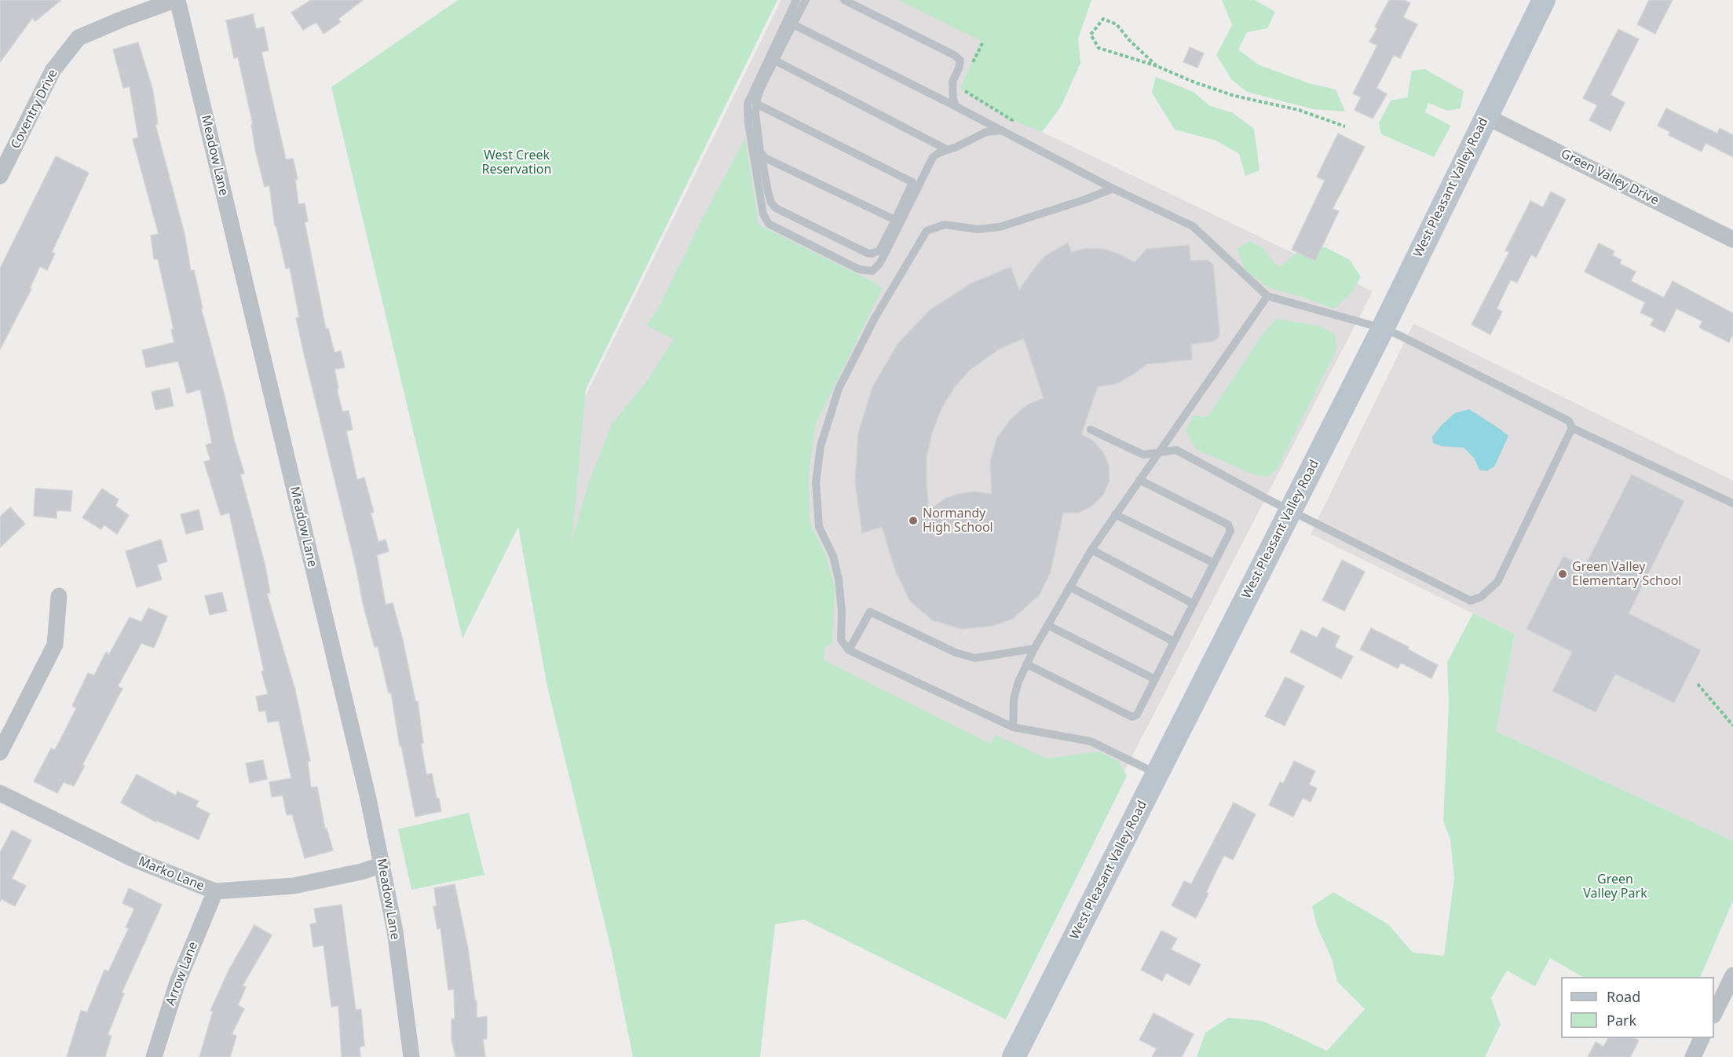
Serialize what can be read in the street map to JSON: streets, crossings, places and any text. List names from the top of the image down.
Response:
{
  "streets": {
    "main road": ["West Pleasant Valley Road"],
    "street": [
      "Coventry Drive",
      "Meadow Lane",
      "Green Valley Drive",
      "Marko Lane",
      "Arrow Lane"
    ]
  },
  "crossings": [
    ["Coventry Drive", "Meadow Lane"],
    ["Meadow Lane", "Marko Lane"],
    ["Green Valley Drive", "West Pleasant Valley Road"],
    ["Marko Lane", "Arrow Lane"]
  ],
  "parks": ["West Creek Reservation", "Green Valley Park"],
  "places": ["Normandy High School", "Green Valley Elementary School"],
  "legend": ["Road", "Park"]
}
